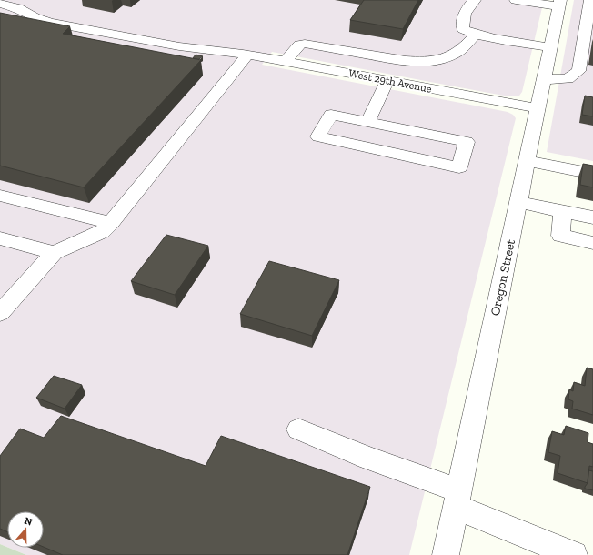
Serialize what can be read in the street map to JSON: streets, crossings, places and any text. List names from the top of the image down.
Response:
{
  "streets": {
    "street": ["West 29th Avenue", "Oregon Street"]
  },
  "crossings": [
    ["West 29th Avenue", "Oregon Street"]
  ],
  "north": "top"
}
